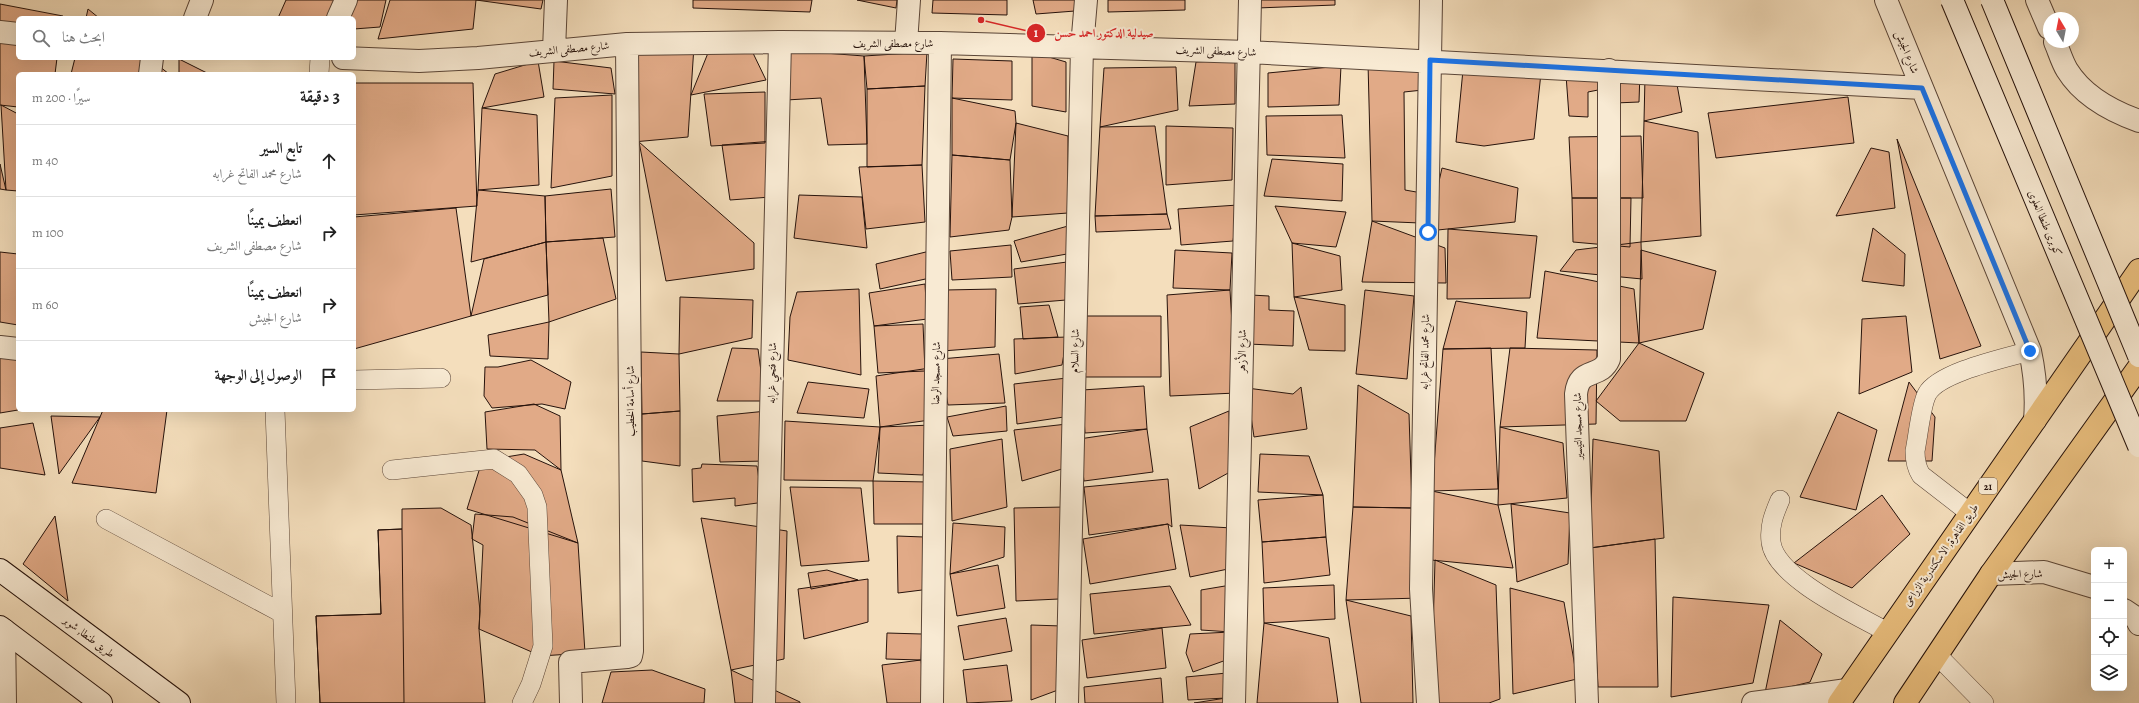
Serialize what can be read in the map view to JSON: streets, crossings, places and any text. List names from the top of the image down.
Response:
{
  "streets": {
    "highway": ["21", "طريق القاهرة, الاسكندرية الزراعى"],
    "street": [
      "شارع مصطفى الشريف",
      "شارع الجيش",
      "كوبرى طنطا العلوى",
      "شارع السلام",
      "شارع الأزهر",
      "شارع محمد الفاتح غرابه",
      "شارع فتحي غرابه",
      "شارع مسجد الرضا",
      "شارع أسامة الخطيب",
      "شارع مسجد التيسير",
      "طريق طنطا, شوبر"
    ]
  },
  "crossings": [
    ["شارع مصطفى الشريف", "شارع الجيش"],
    ["شارع مصطفى الشريف", "شارع السلام"],
    ["شارع مصطفى الشريف", "شارع الأزهر"],
    ["شارع مصطفى الشريف", "شارع محمد الفاتح غرابه"],
    ["شارع مصطفى الشريف", "شارع فتحي غرابه"],
    ["شارع مصطفى الشريف", "شارع مسجد الرضا"],
    ["شارع مصطفى الشريف", "شارع أسامة الخطيب"],
    ["شارع مصطفى الشريف", "شارع مسجد التيسير"],
    ["شارع الجيش", "طريق القاهرة, الاسكندرية الزراعى"]
  ],
  "places": ["صيدلية الدكتور احمد حسن"],
  "north": "top",
  "page": {
    "search": "ابحث هنا",
    "heading": ["3 دقيقة", "سيرًا · 200 m"],
    "list": [
      ["تابع السير", "شارع محمد الفاتح غرابه", "40 m"],
      ["انعطف يمينًا", "شارع مصطفى الشريف", "100 m"],
      ["انعطف يمينًا", "شارع الجيش", "60 m"],
      "الوصول إلى الوجهة"
    ],
    "map_buttons": ["+", "−"]
  }
}
